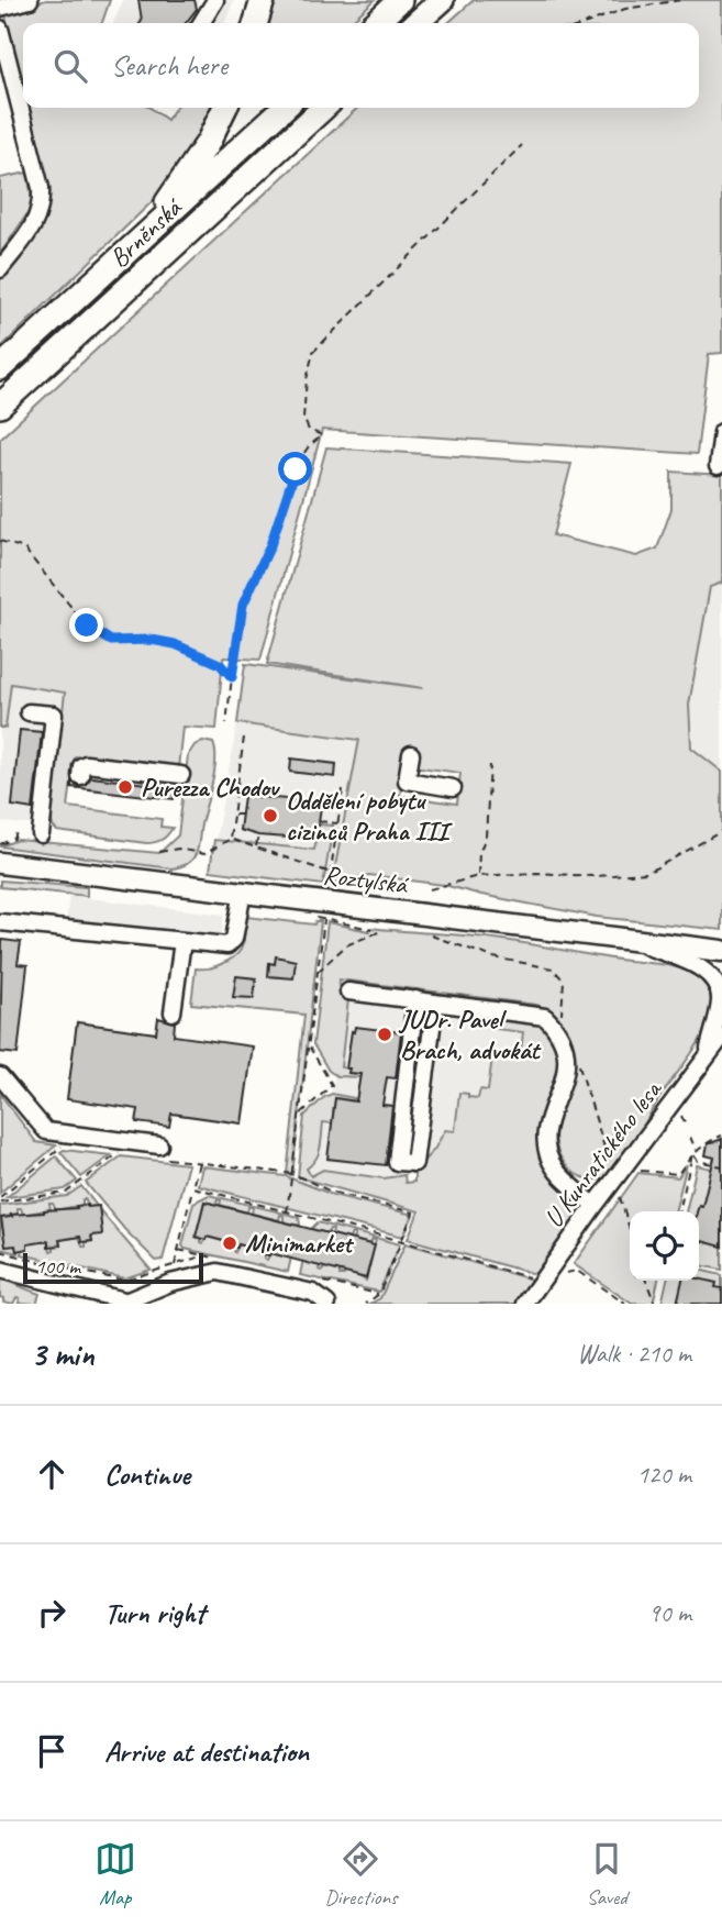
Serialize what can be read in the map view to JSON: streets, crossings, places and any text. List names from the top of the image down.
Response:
{
  "streets": {
    "highway": ["Brněnská"],
    "main road": ["Roztylská"],
    "street": ["U Kunratického lesa"]
  },
  "places": [
    "Purezza Chodov",
    "Oddělení pobytu cizinců Praha III",
    "JUDr. Pavel Brach, advokát",
    "Minimarket"
  ],
  "scale_bar": "100 m",
  "page": {
    "search": "Search here",
    "scale": "100 m",
    "heading": ["3 min", "Walk · 210 m"],
    "list": [
      ["Continue", "120 m"],
      ["Turn right", "90 m"],
      "Arrive at destination"
    ],
    "nav": ["Map", "Directions", "Saved"]
  }
}
